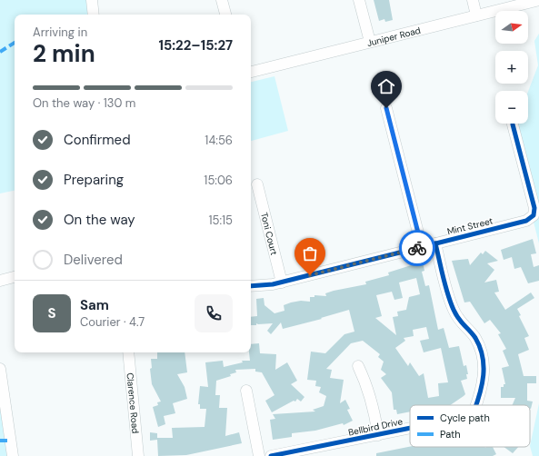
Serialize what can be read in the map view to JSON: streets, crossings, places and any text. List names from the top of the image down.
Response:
{
  "streets": {
    "street": [
      "Juniper Road",
      "Mint Street",
      "Toni Court",
      "Clarence Road",
      "Bellbird Drive"
    ]
  },
  "crossings": [
    ["Mint Street", "Toni Court"],
    ["Mint Street", "Bellbird Drive"]
  ],
  "legend": ["Cycle path", "Path"],
  "north": "right",
  "page": {
    "map_buttons": ["+", "−"],
    "heading": ["2 min", "Arriving in", "15:22–15:27"],
    "panel": ["Sam", "Courier · 4.7"],
    "bar": "On the way · 130 m",
    "list": [
      ["Confirmed", "14:56"],
      ["Preparing", "15:06"],
      ["On the way", "15:15"],
      "Delivered"
    ],
    "round": "S"
  }
}
